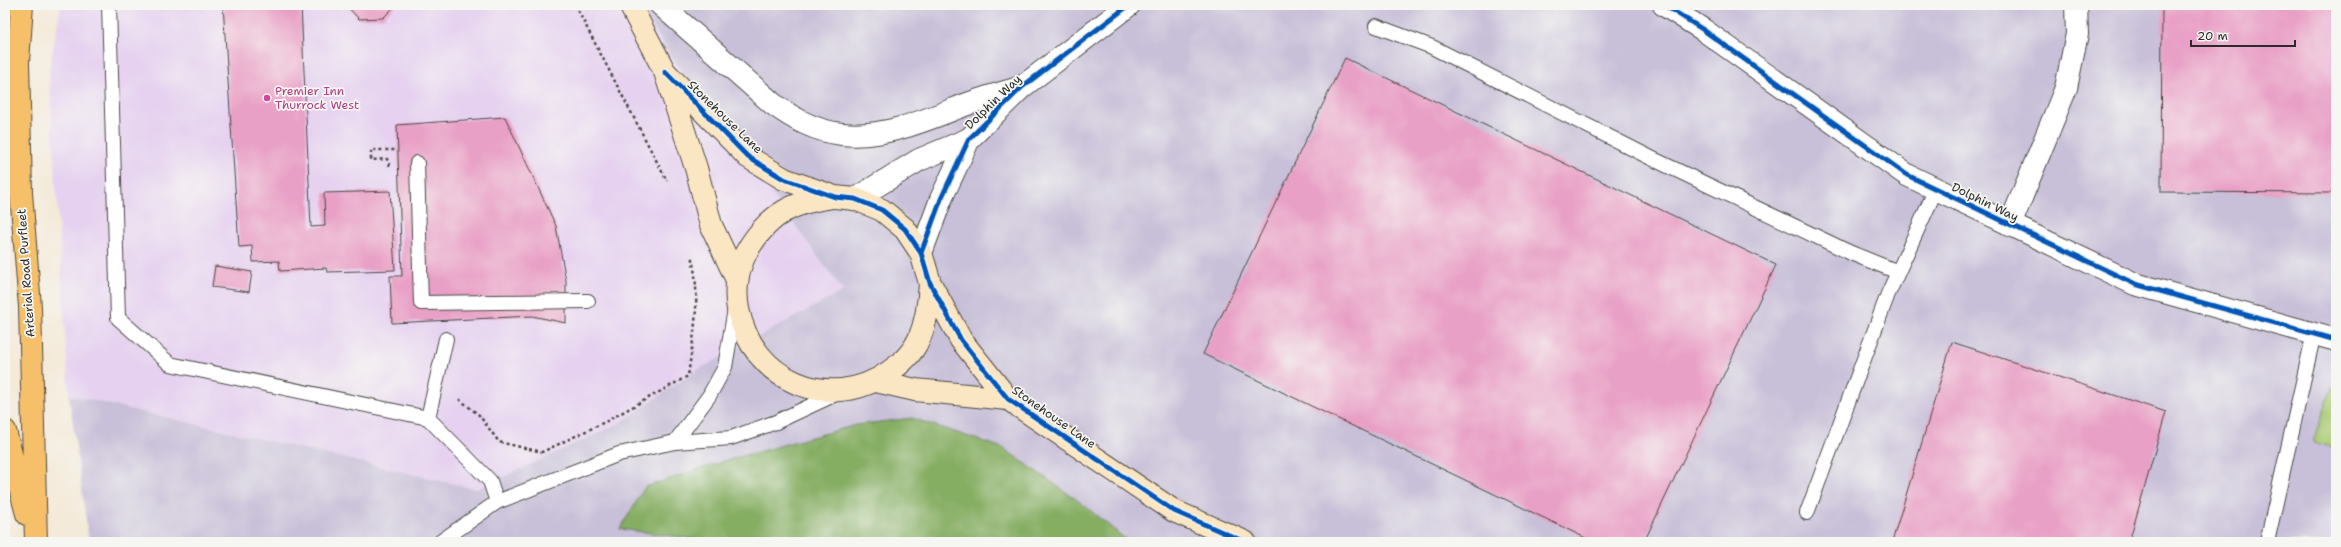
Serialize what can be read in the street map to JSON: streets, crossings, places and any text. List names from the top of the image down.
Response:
{
  "streets": {
    "main road": ["Arterial Road Purfleet"],
    "street": ["Dolphin Way", "Stonehouse Lane"]
  },
  "crossings": [
    ["Dolphin Way", "Stonehouse Lane"]
  ],
  "places": ["Premier Inn Thurrock West"],
  "scale_bar": "20 m"
}
